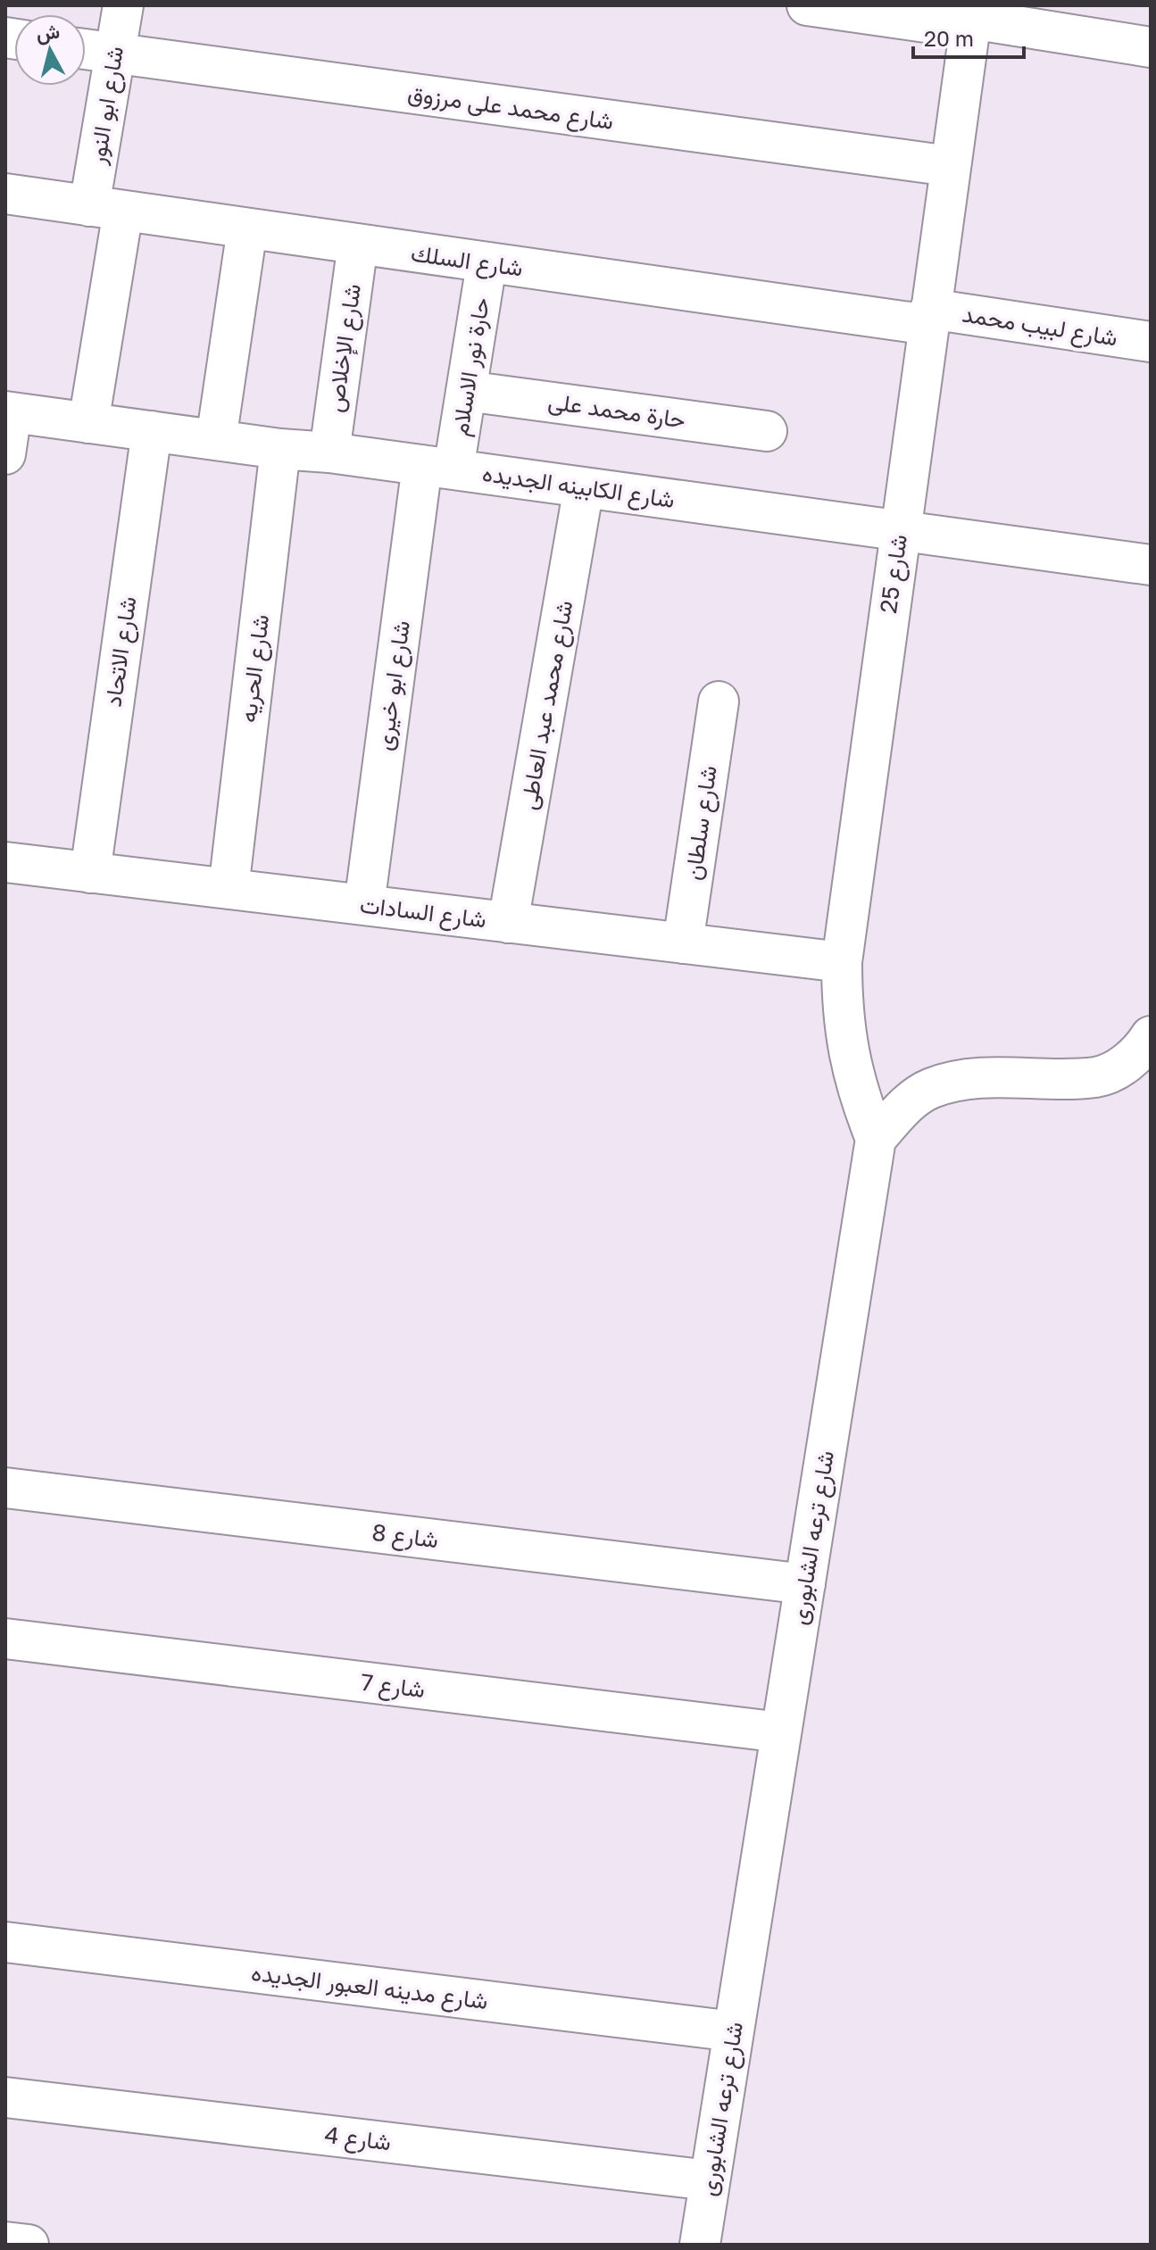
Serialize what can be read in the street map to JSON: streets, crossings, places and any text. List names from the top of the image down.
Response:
{
  "streets": {
    "street": [
      "شارع ابو النور",
      "شارع محمد على مرزوق",
      "شارع السلك",
      "شارع لبيب محمد",
      "شارع الإخلاص",
      "حارة نور الاسلام",
      "حارة محمد على",
      "شارع الكابينه الجديده",
      "شارع 25",
      "شارع الاتحاد",
      "شارع الحريه",
      "شارع ابو خيرى",
      "شارع محمد عبد العاطى",
      "شارع سلطان",
      "شارع السادات",
      "شارع 8",
      "شارع ترعه الشابورى",
      "شارع 7",
      "شارع مدينه العبور الجديده",
      "شارع 4"
    ]
  },
  "crossings": [
    ["شارع ابو النور", "شارع محمد على مرزوق"],
    ["شارع ابو النور", "شارع السلك"],
    ["شارع ابو النور", "شارع الكابينه الجديده"],
    ["شارع محمد على مرزوق", "شارع 25"],
    ["شارع السلك", "شارع لبيب محمد"],
    ["شارع السلك", "شارع الإخلاص"],
    ["شارع السلك", "حارة نور الاسلام"],
    ["شارع السلك", "شارع 25"],
    ["شارع لبيب محمد", "شارع 25"],
    ["شارع الإخلاص", "شارع الكابينه الجديده"],
    ["حارة نور الاسلام", "حارة محمد على"],
    ["حارة نور الاسلام", "شارع الكابينه الجديده"],
    ["حارة نور الاسلام", "شارع ابو خيرى"],
    ["شارع الكابينه الجديده", "شارع 25"],
    ["شارع الكابينه الجديده", "شارع الاتحاد"],
    ["شارع الكابينه الجديده", "شارع الحريه"],
    ["شارع الكابينه الجديده", "شارع ابو خيرى"],
    ["شارع الكابينه الجديده", "شارع محمد عبد العاطى"],
    ["شارع 25", "شارع السادات"],
    ["شارع 25", "شارع ترعه الشابورى"],
    ["شارع الاتحاد", "شارع السادات"],
    ["شارع الحريه", "شارع السادات"],
    ["شارع ابو خيرى", "شارع السادات"],
    ["شارع محمد عبد العاطى", "شارع السادات"],
    ["شارع سلطان", "شارع السادات"],
    ["شارع 8", "شارع ترعه الشابورى"],
    ["شارع ترعه الشابورى", "شارع 7"],
    ["شارع ترعه الشابورى", "شارع مدينه العبور الجديده"],
    ["شارع ترعه الشابورى", "شارع 4"]
  ],
  "scale_bar": "20 m",
  "north": "top"
}
